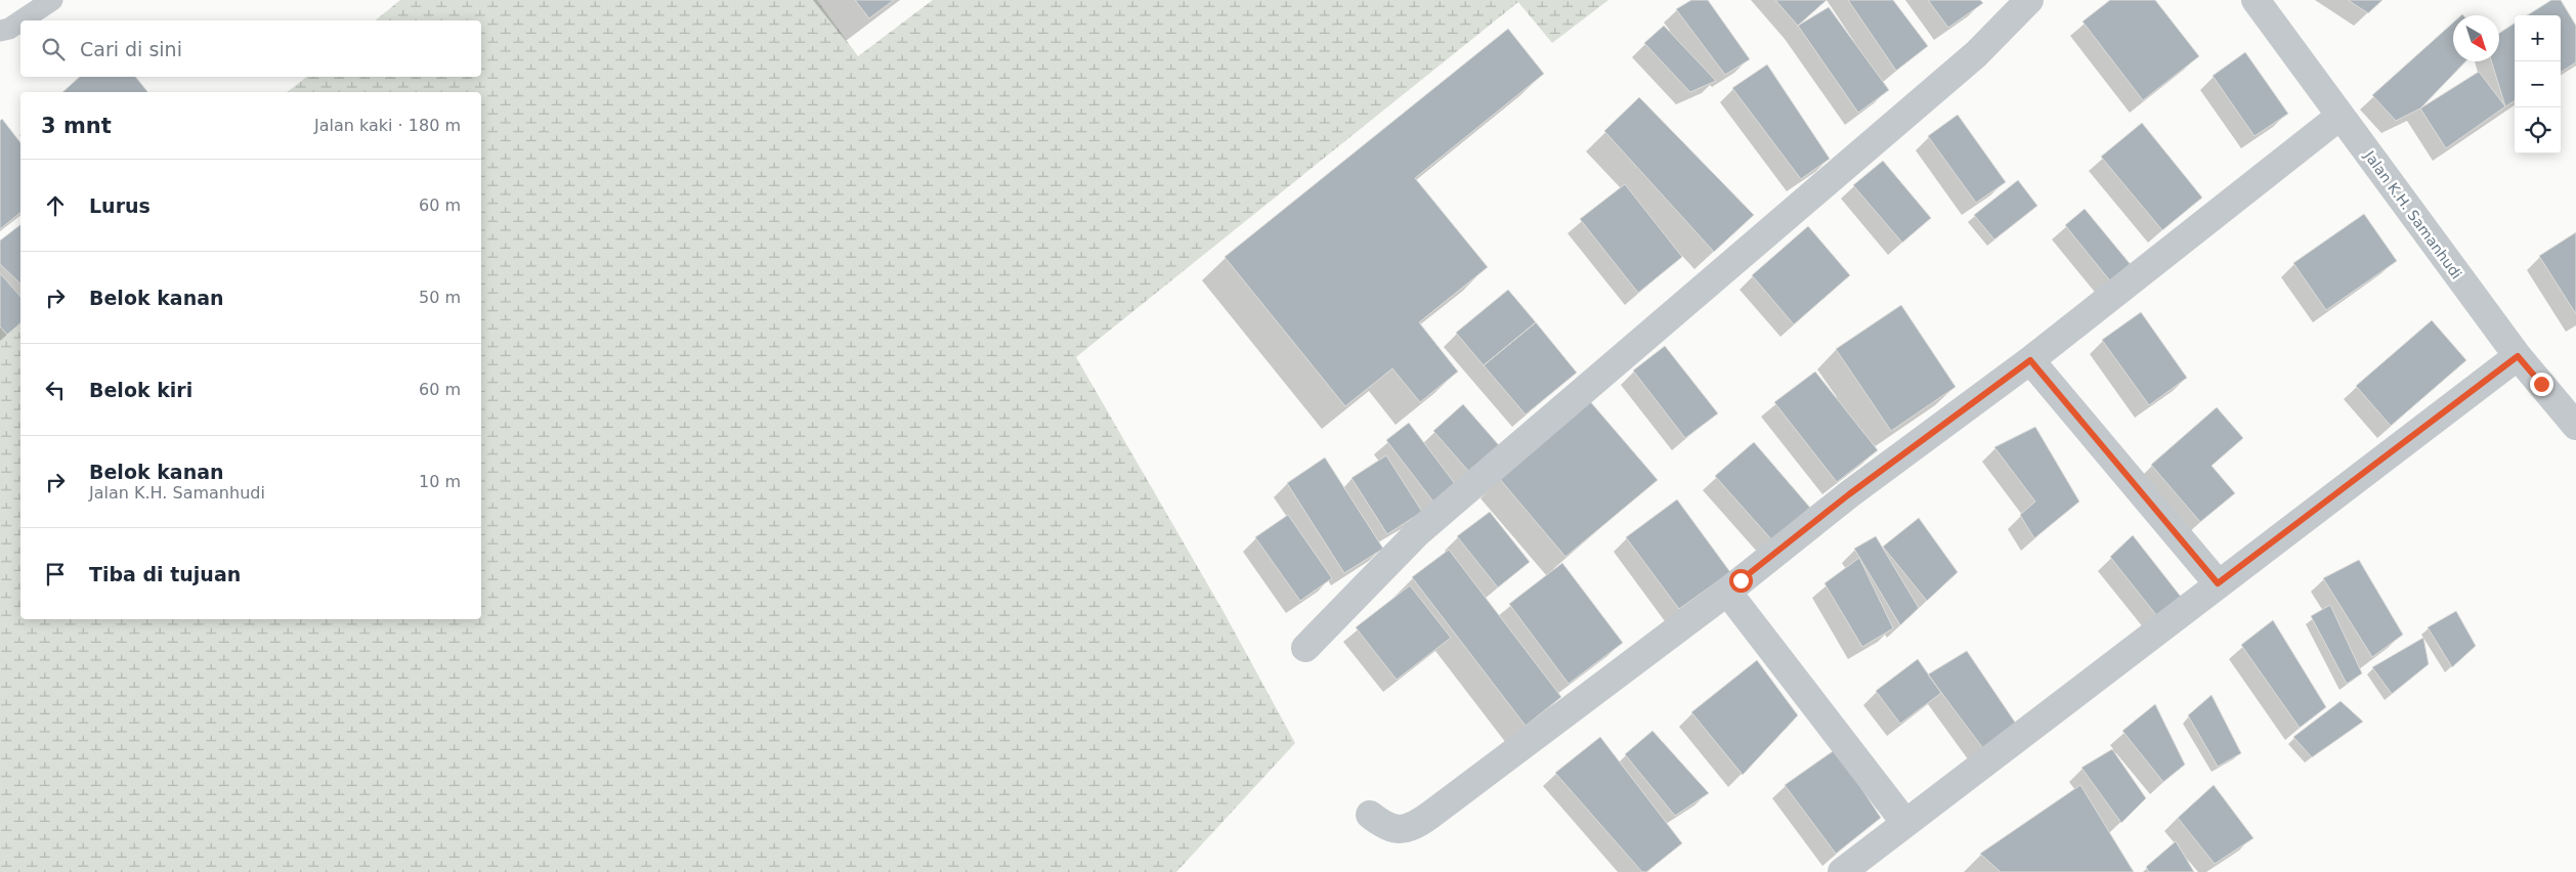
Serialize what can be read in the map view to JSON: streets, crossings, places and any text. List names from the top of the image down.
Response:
{
  "streets": {
    "street": ["Jalan K.H. Samanhudi"]
  },
  "north": "bottom right",
  "page": {
    "map_buttons": ["+", "−"],
    "search": "Cari di sini",
    "heading": ["3 mnt", "Jalan kaki · 180 m"],
    "list": [
      ["Lurus", "60 m"],
      ["Belok kanan", "50 m"],
      ["Belok kiri", "60 m"],
      ["Belok kanan", "Jalan K.H. Samanhudi", "10 m"],
      "Tiba di tujuan"
    ]
  }
}
